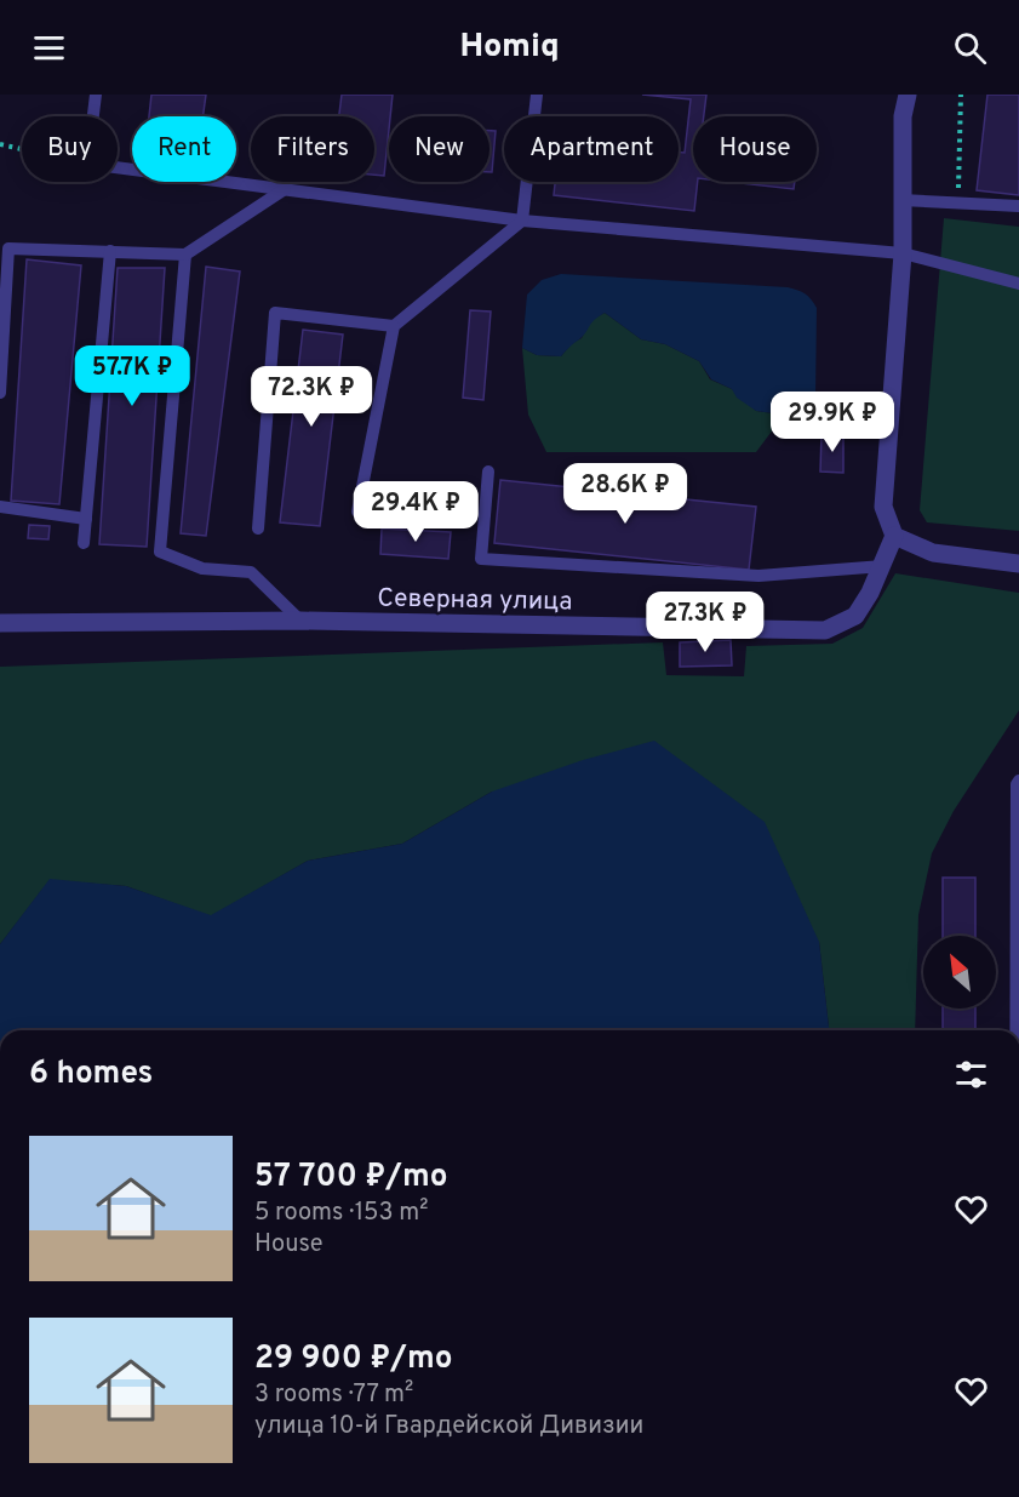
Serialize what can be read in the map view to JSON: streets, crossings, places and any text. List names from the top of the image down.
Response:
{
  "streets": {
    "street": ["Северная улица"]
  },
  "north": "top left",
  "page": {
    "header": "Homiq",
    "chip": [
      "Buy",
      "Rent",
      "Filters",
      "New",
      "Apartment",
      "House"
    ],
    "price": [
      "57.7K ₽",
      "72.3K ₽",
      "29.9K ₽",
      "28.6K ₽",
      "29.4K ₽",
      "27.3K ₽"
    ],
    "heading": "6 homes",
    "list": [
      {
        "name": "57 700 ₽/mo",
        "note": "5 rooms · 153 m² · House"
      },
      {
        "name": "29 900 ₽/mo",
        "note": "3 rooms · 77 m² · улица 10-й Гвардейской Дивизии"
      }
    ]
  }
}
